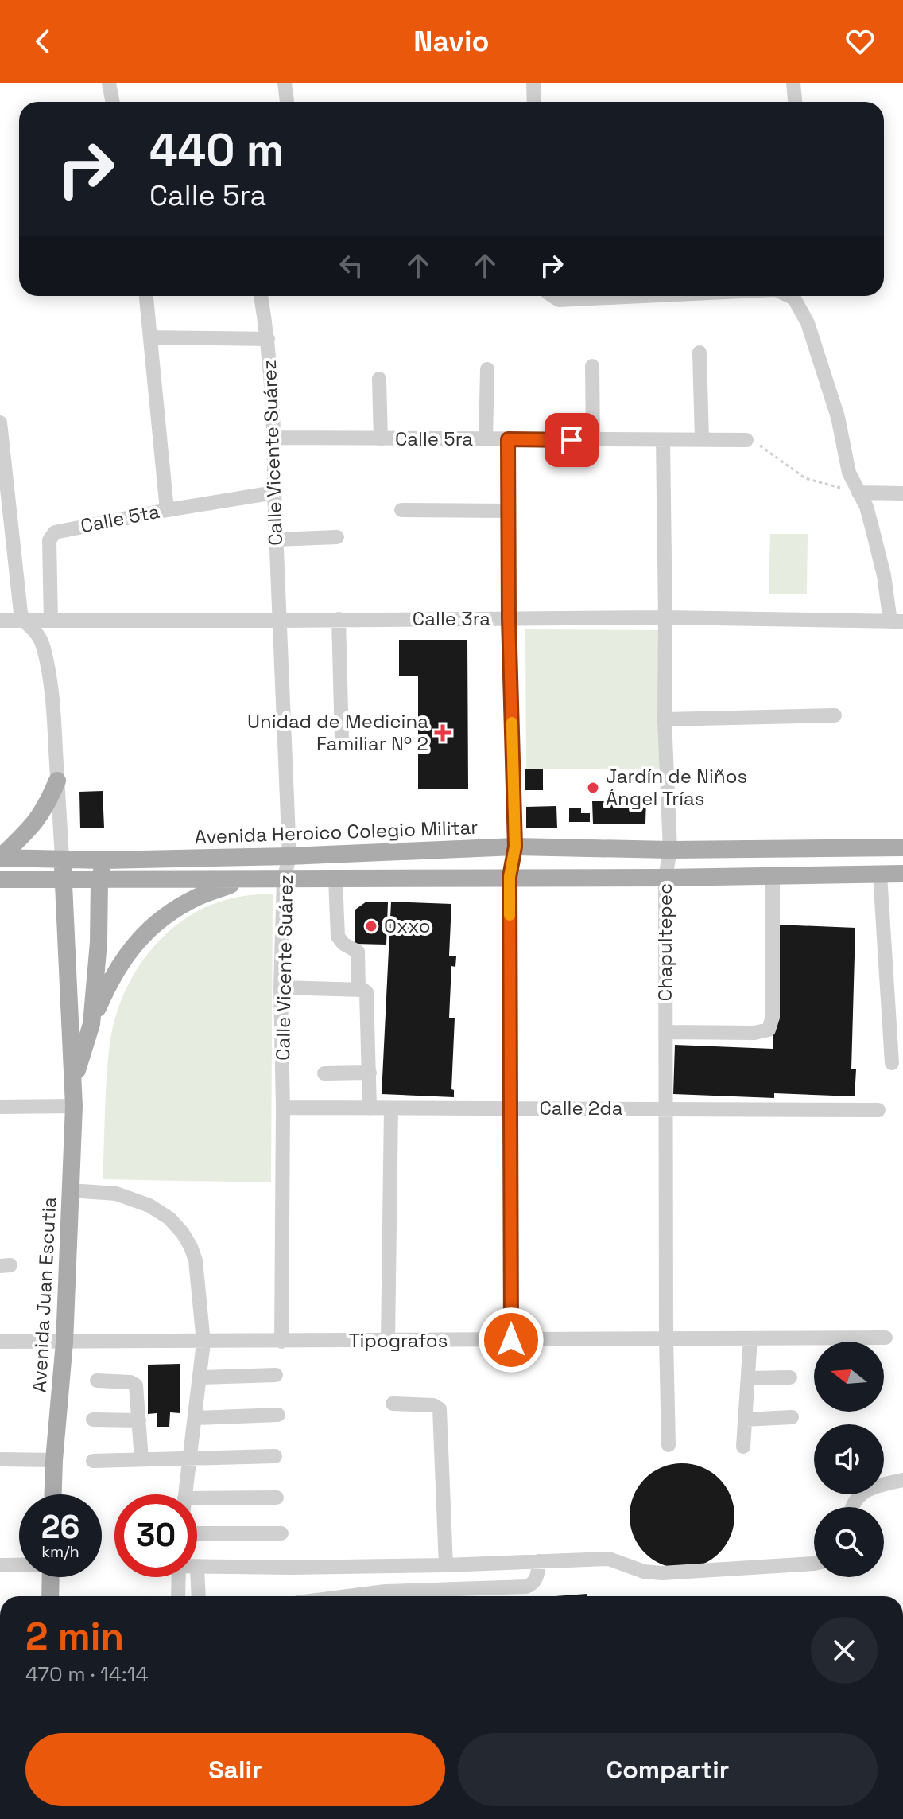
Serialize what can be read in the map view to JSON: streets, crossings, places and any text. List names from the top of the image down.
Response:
{
  "streets": {
    "main road": ["Avenida Heroico Colegio Militar", "Avenida Juan Escutia"],
    "street": [
      "Calle 5ra",
      "Calle Vicente Suárez",
      "Calle 5ta",
      "Calle 3ra",
      "Chapultepec",
      "Calle 2da",
      "Tipografos"
    ]
  },
  "crossings": [
    ["Calle 5ra", "Calle Vicente Suárez"],
    ["Calle 5ra", "Chapultepec"],
    ["Calle Vicente Suárez", "Calle 5ta"],
    ["Calle Vicente Suárez", "Calle 3ra"],
    ["Calle Vicente Suárez", "Avenida Heroico Colegio Militar"],
    ["Calle Vicente Suárez", "Calle 2da"],
    ["Calle Vicente Suárez", "Tipografos"],
    ["Calle 5ta", "Calle 3ra"],
    ["Calle 3ra", "Chapultepec"],
    ["Avenida Heroico Colegio Militar", "Chapultepec"],
    ["Avenida Heroico Colegio Militar", "Avenida Juan Escutia"],
    ["Chapultepec", "Calle 2da"],
    ["Chapultepec", "Tipografos"],
    ["Avenida Juan Escutia", "Tipografos"]
  ],
  "places": {
    "health": ["Unidad de Medicina Familiar Nº 2"],
    "other": ["Jardín de Niños Ángel Trías", "Oxxo"]
  },
  "north": "left",
  "page": {
    "header": "Navio",
    "turn": ["440 m", "Calle 5ra"],
    "speed": "26 km/h",
    "limit": "30",
    "heading": ["2 min", "470 m · 14:14"],
    "buttons": ["Salir", "Compartir"]
  }
}
